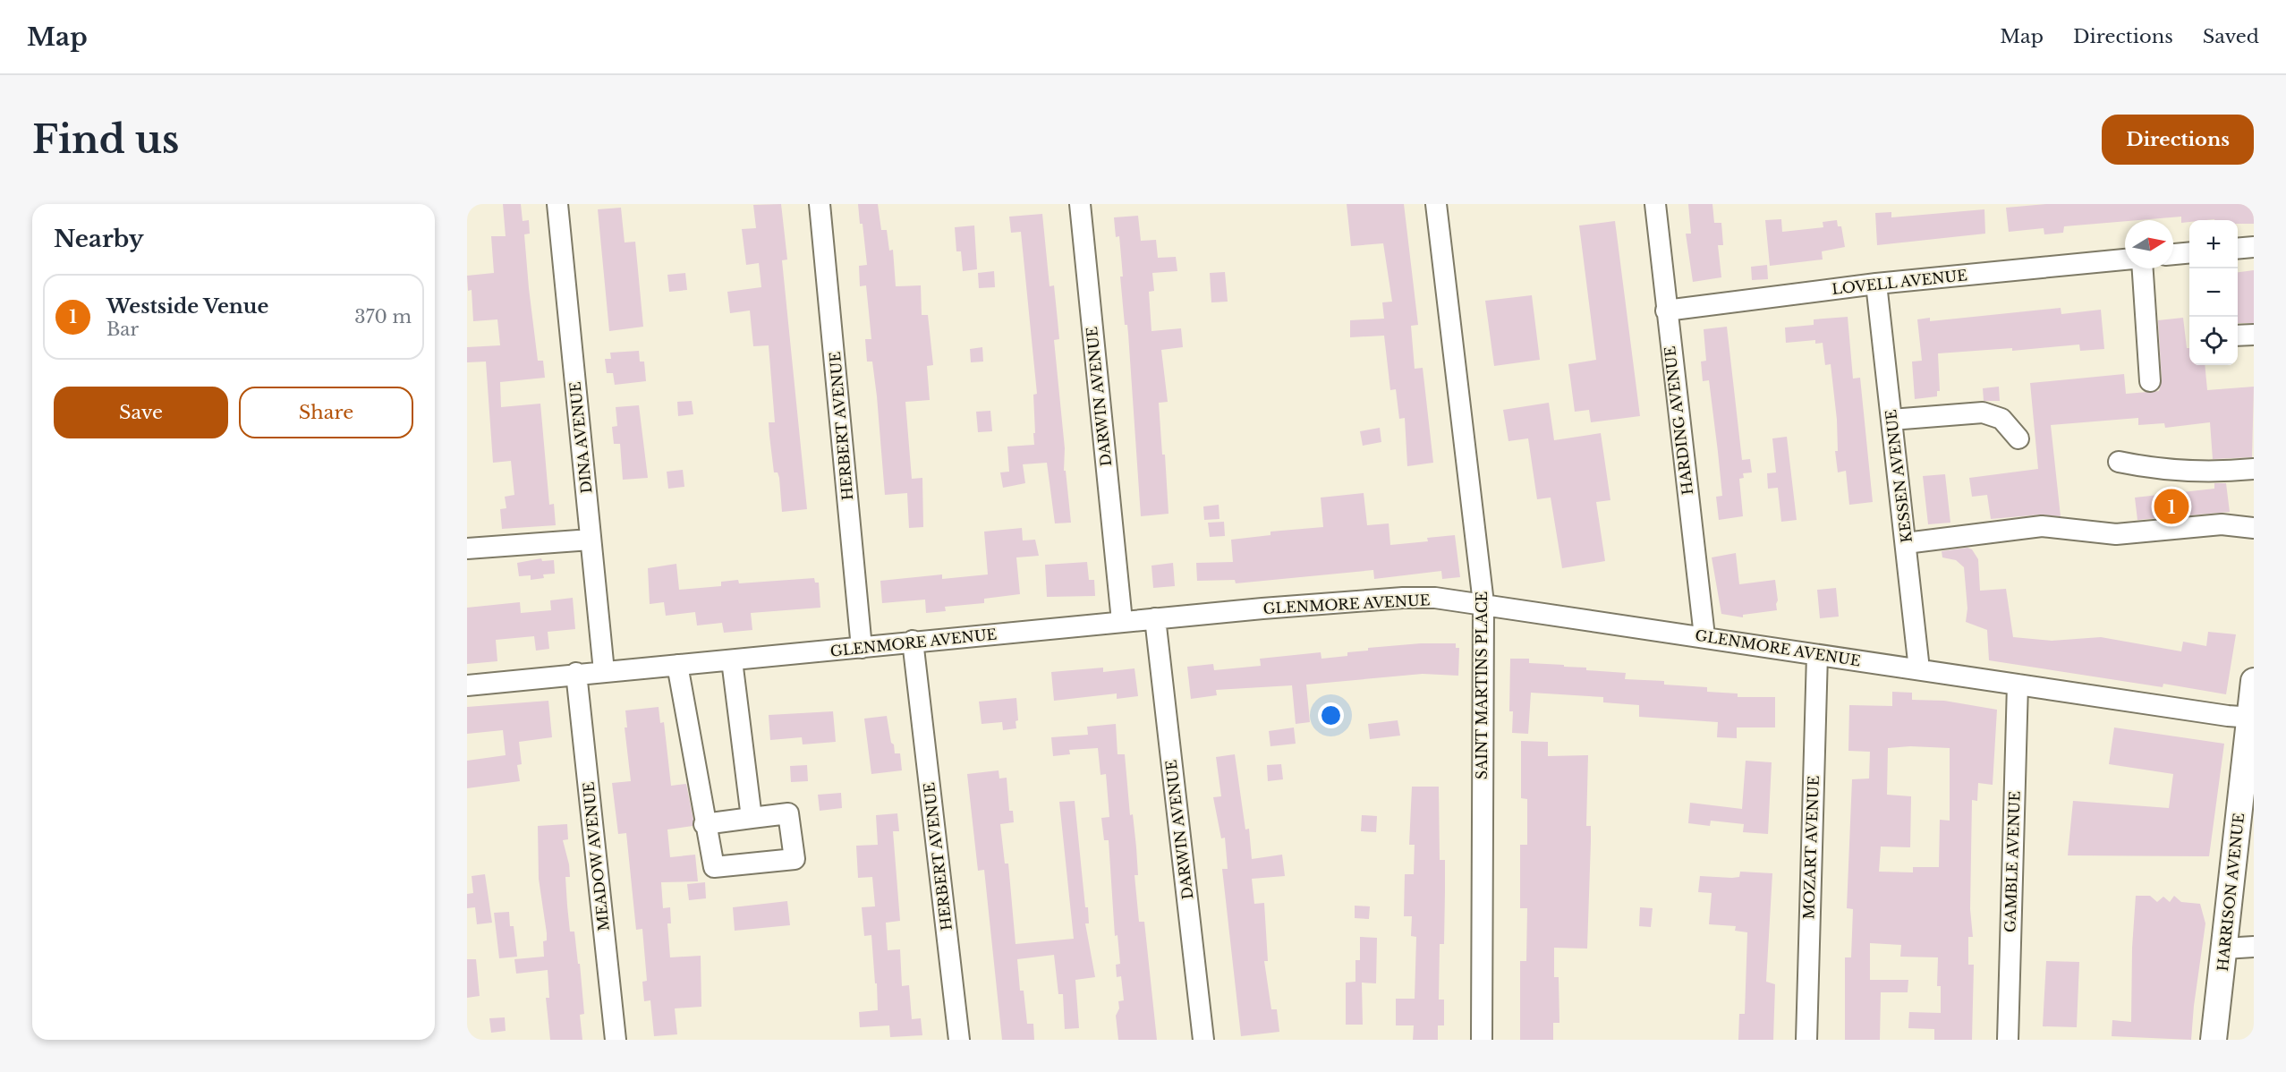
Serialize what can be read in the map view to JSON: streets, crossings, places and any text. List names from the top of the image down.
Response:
{
  "streets": {
    "main road": ["HARRISON AVENUE"],
    "street": [
      "LOVELL AVENUE",
      "DARWIN AVENUE",
      "HARDING AVENUE",
      "HERBERT AVENUE",
      "DINA AVENUE",
      "KESSEN AVENUE",
      "GLENMORE AVENUE",
      "SAINT MARTINS PLACE",
      "MOZART AVENUE",
      "MEADOW AVENUE",
      "GAMBLE AVENUE"
    ]
  },
  "crossings": [
    ["LOVELL AVENUE", "HARDING AVENUE"],
    ["LOVELL AVENUE", "KESSEN AVENUE"],
    ["DARWIN AVENUE", "GLENMORE AVENUE"],
    ["HARDING AVENUE", "GLENMORE AVENUE"],
    ["HERBERT AVENUE", "GLENMORE AVENUE"],
    ["DINA AVENUE", "GLENMORE AVENUE"],
    ["KESSEN AVENUE", "GLENMORE AVENUE"],
    ["GLENMORE AVENUE", "SAINT MARTINS PLACE"],
    ["GLENMORE AVENUE", "MOZART AVENUE"],
    ["GLENMORE AVENUE", "MEADOW AVENUE"],
    ["GLENMORE AVENUE", "GAMBLE AVENUE"],
    ["GLENMORE AVENUE", "HARRISON AVENUE"]
  ],
  "north": "right",
  "page": {
    "header": "Map",
    "nav": ["Map", "Directions", "Saved"],
    "buttons": [
      "Directions",
      ["Save", "Share"]
    ],
    "title": "Find us",
    "heading": "Nearby",
    "map_buttons": ["+", "−"],
    "list": [
      {
        "mark": "1",
        "name": "Westside Venue",
        "note": "Bar",
        "value": "370 m"
      }
    ],
    "pins": "1"
  }
}
